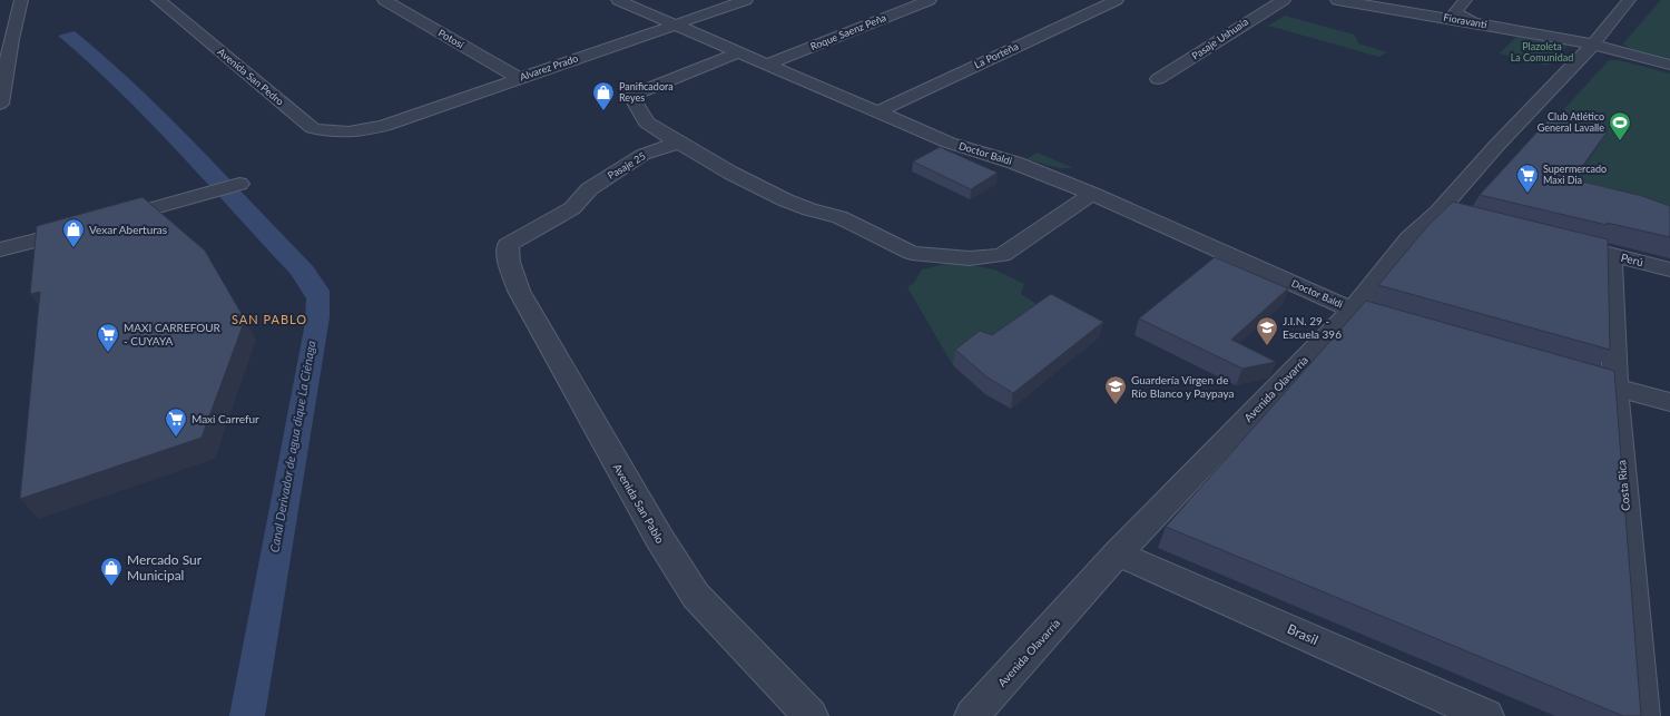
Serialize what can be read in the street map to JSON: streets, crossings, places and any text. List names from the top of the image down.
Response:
{
  "streets": {
    "street": [
      "Fioravanti",
      "Roque Saenz Peña",
      "Potosí",
      "Pasaje Ushuaia",
      "La Porteña",
      "Alvarez Prado",
      "Avenida San Pedro",
      "Doctor Baldi",
      "Pasaje 25",
      "Perú",
      "Avenida Olavarría",
      "Costa Rica",
      "Avenida San Pablo",
      "Brasil"
    ]
  },
  "crossings": [
    ["Fioravanti", "Avenida Olavarría"],
    ["Roque Saenz Peña", "Doctor Baldi"],
    ["Potosí", "Alvarez Prado"],
    ["La Porteña", "Doctor Baldi"],
    ["Alvarez Prado", "Avenida San Pedro"],
    ["Alvarez Prado", "Doctor Baldi"],
    ["Doctor Baldi", "Avenida Olavarría"],
    ["Pasaje 25", "Avenida San Pablo"],
    ["Perú", "Costa Rica"],
    ["Avenida Olavarría", "Brasil"]
  ],
  "districts": ["SAN PABLO"],
  "water": ["Canal Derivador de agua dique La Ciénaga"],
  "parks": ["Plazoleta La Comunidad"],
  "places": {
    "shop": ["Panificadora Reyes", "Vexar Aberturas", "Mercado Sur Municipal"],
    "sports": ["Club Atlético General Lavalle"],
    "supermarket": ["Supermercado Maxi Dia", "MAXI CARREFOUR - CUYAYA", "Maxi Carrefur"],
    "school or university": ["J.I.N. 29 - Escuela 396", "Guardería Virgen de Río Blanco y Paypaya"]
  }
}
